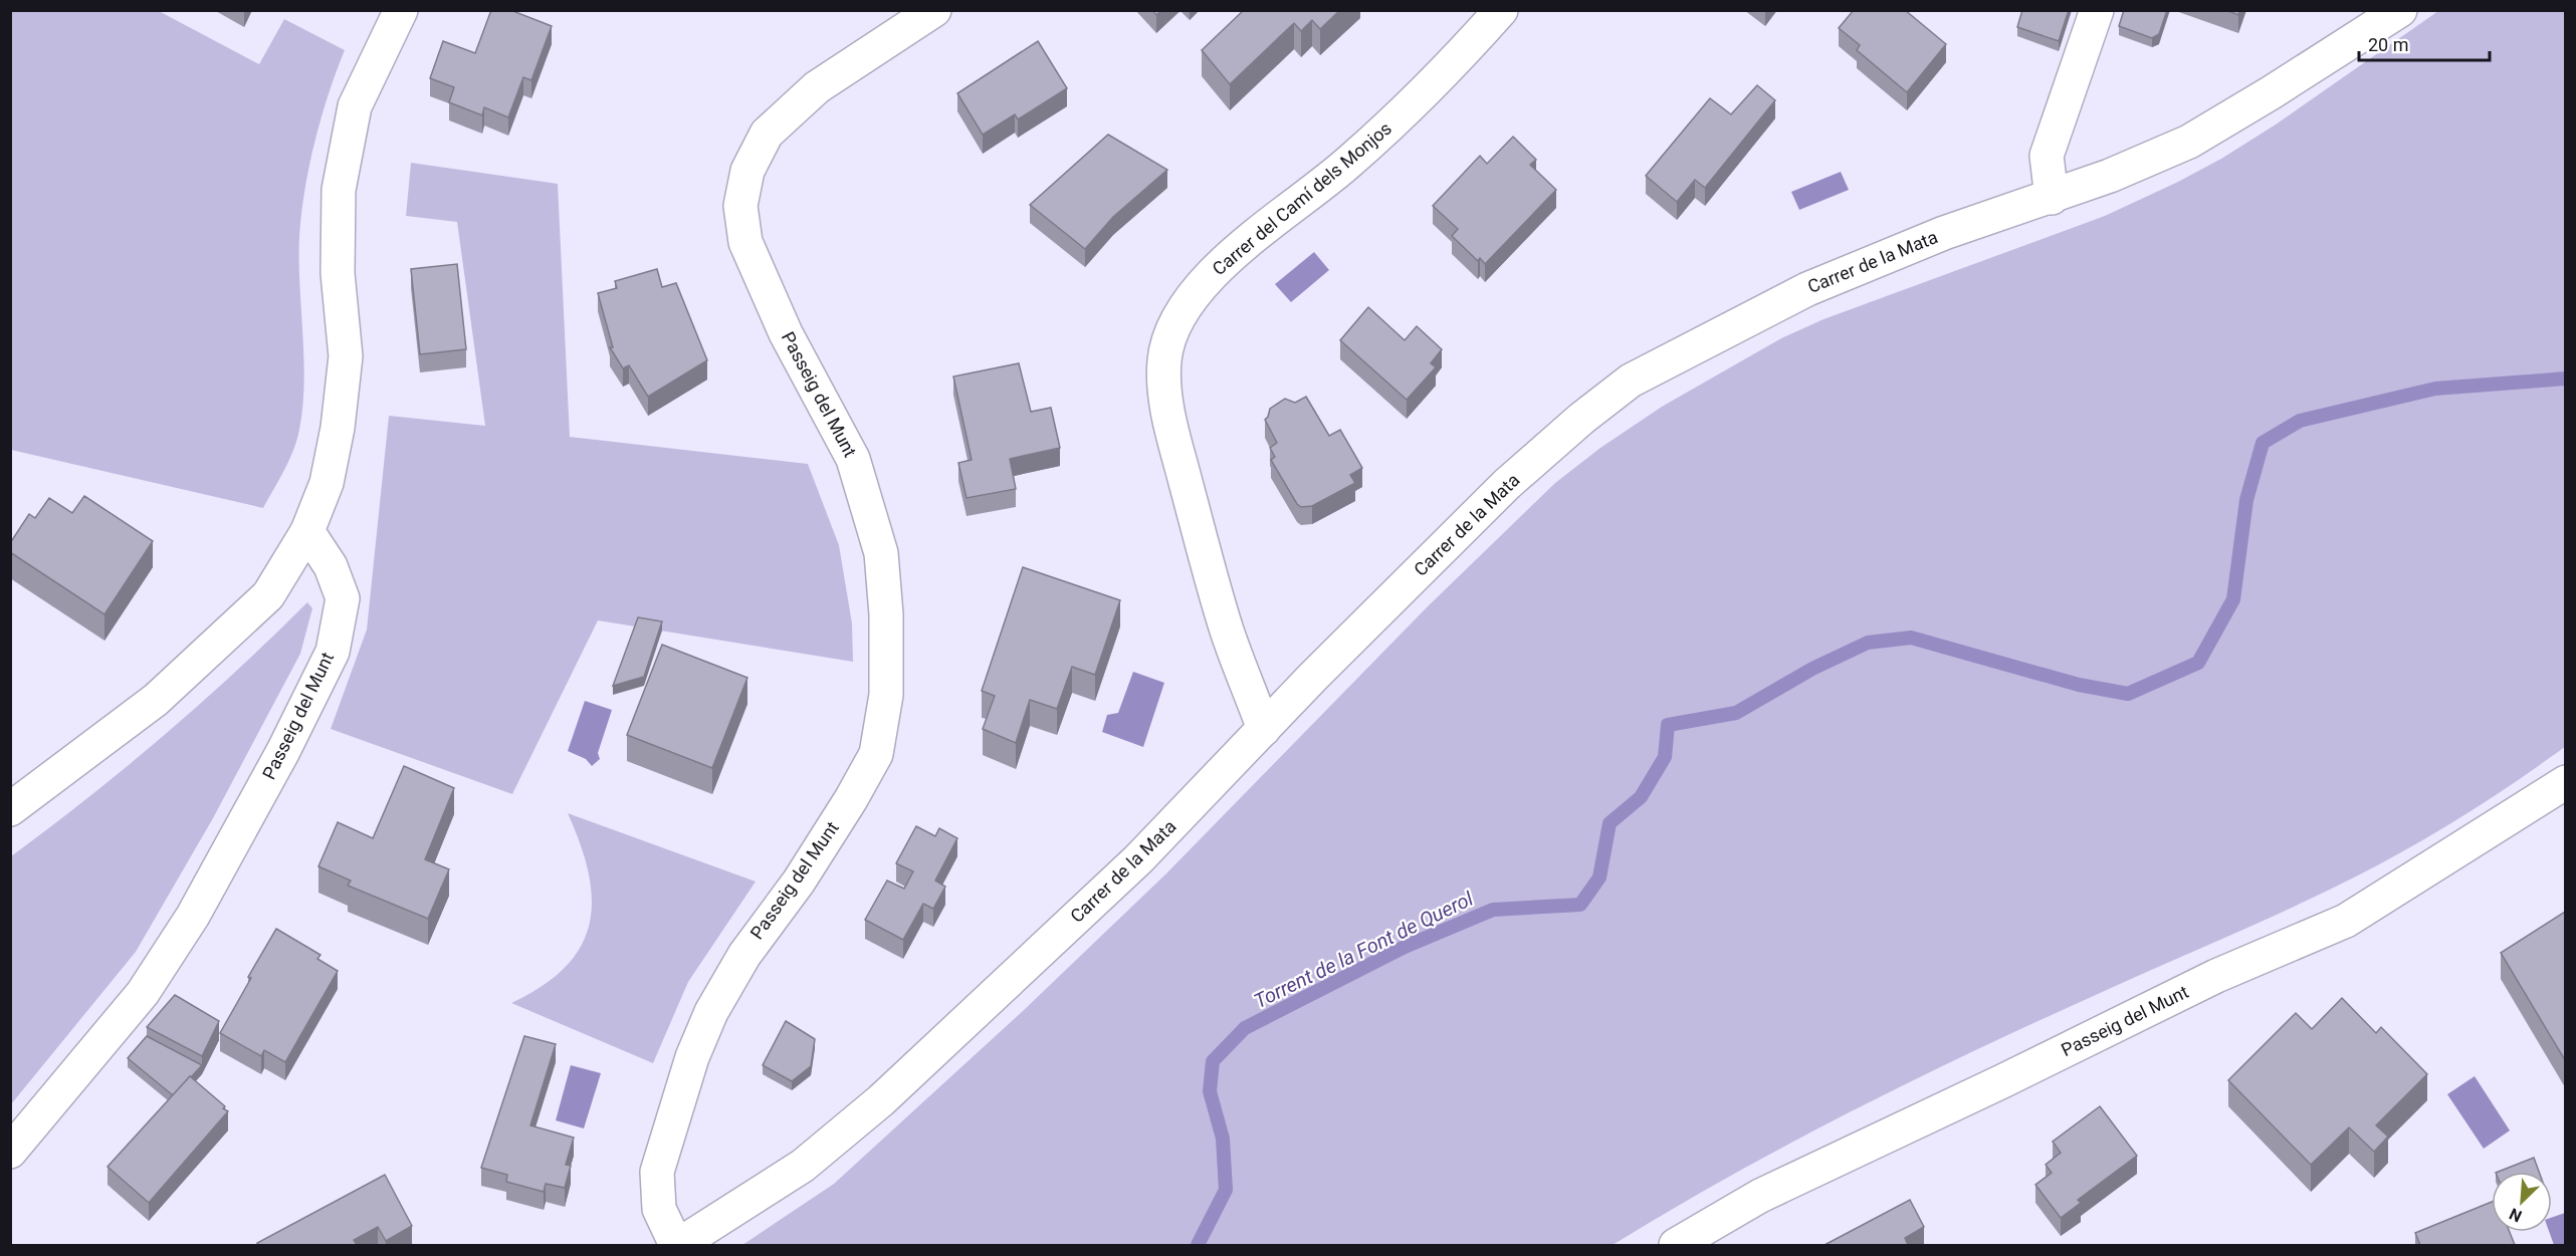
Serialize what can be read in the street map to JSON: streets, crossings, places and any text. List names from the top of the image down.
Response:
{
  "streets": {
    "street": ["Carrer del Camí dels Monjos", "Carrer de la Mata", "Passeig del Munt"]
  },
  "crossings": [
    ["Carrer del Camí dels Monjos", "Carrer de la Mata"],
    ["Carrer de la Mata", "Passeig del Munt"]
  ],
  "water": ["Torrent de la Font de Querol"],
  "scale_bar": "20 m",
  "north": "bottom left"
}
